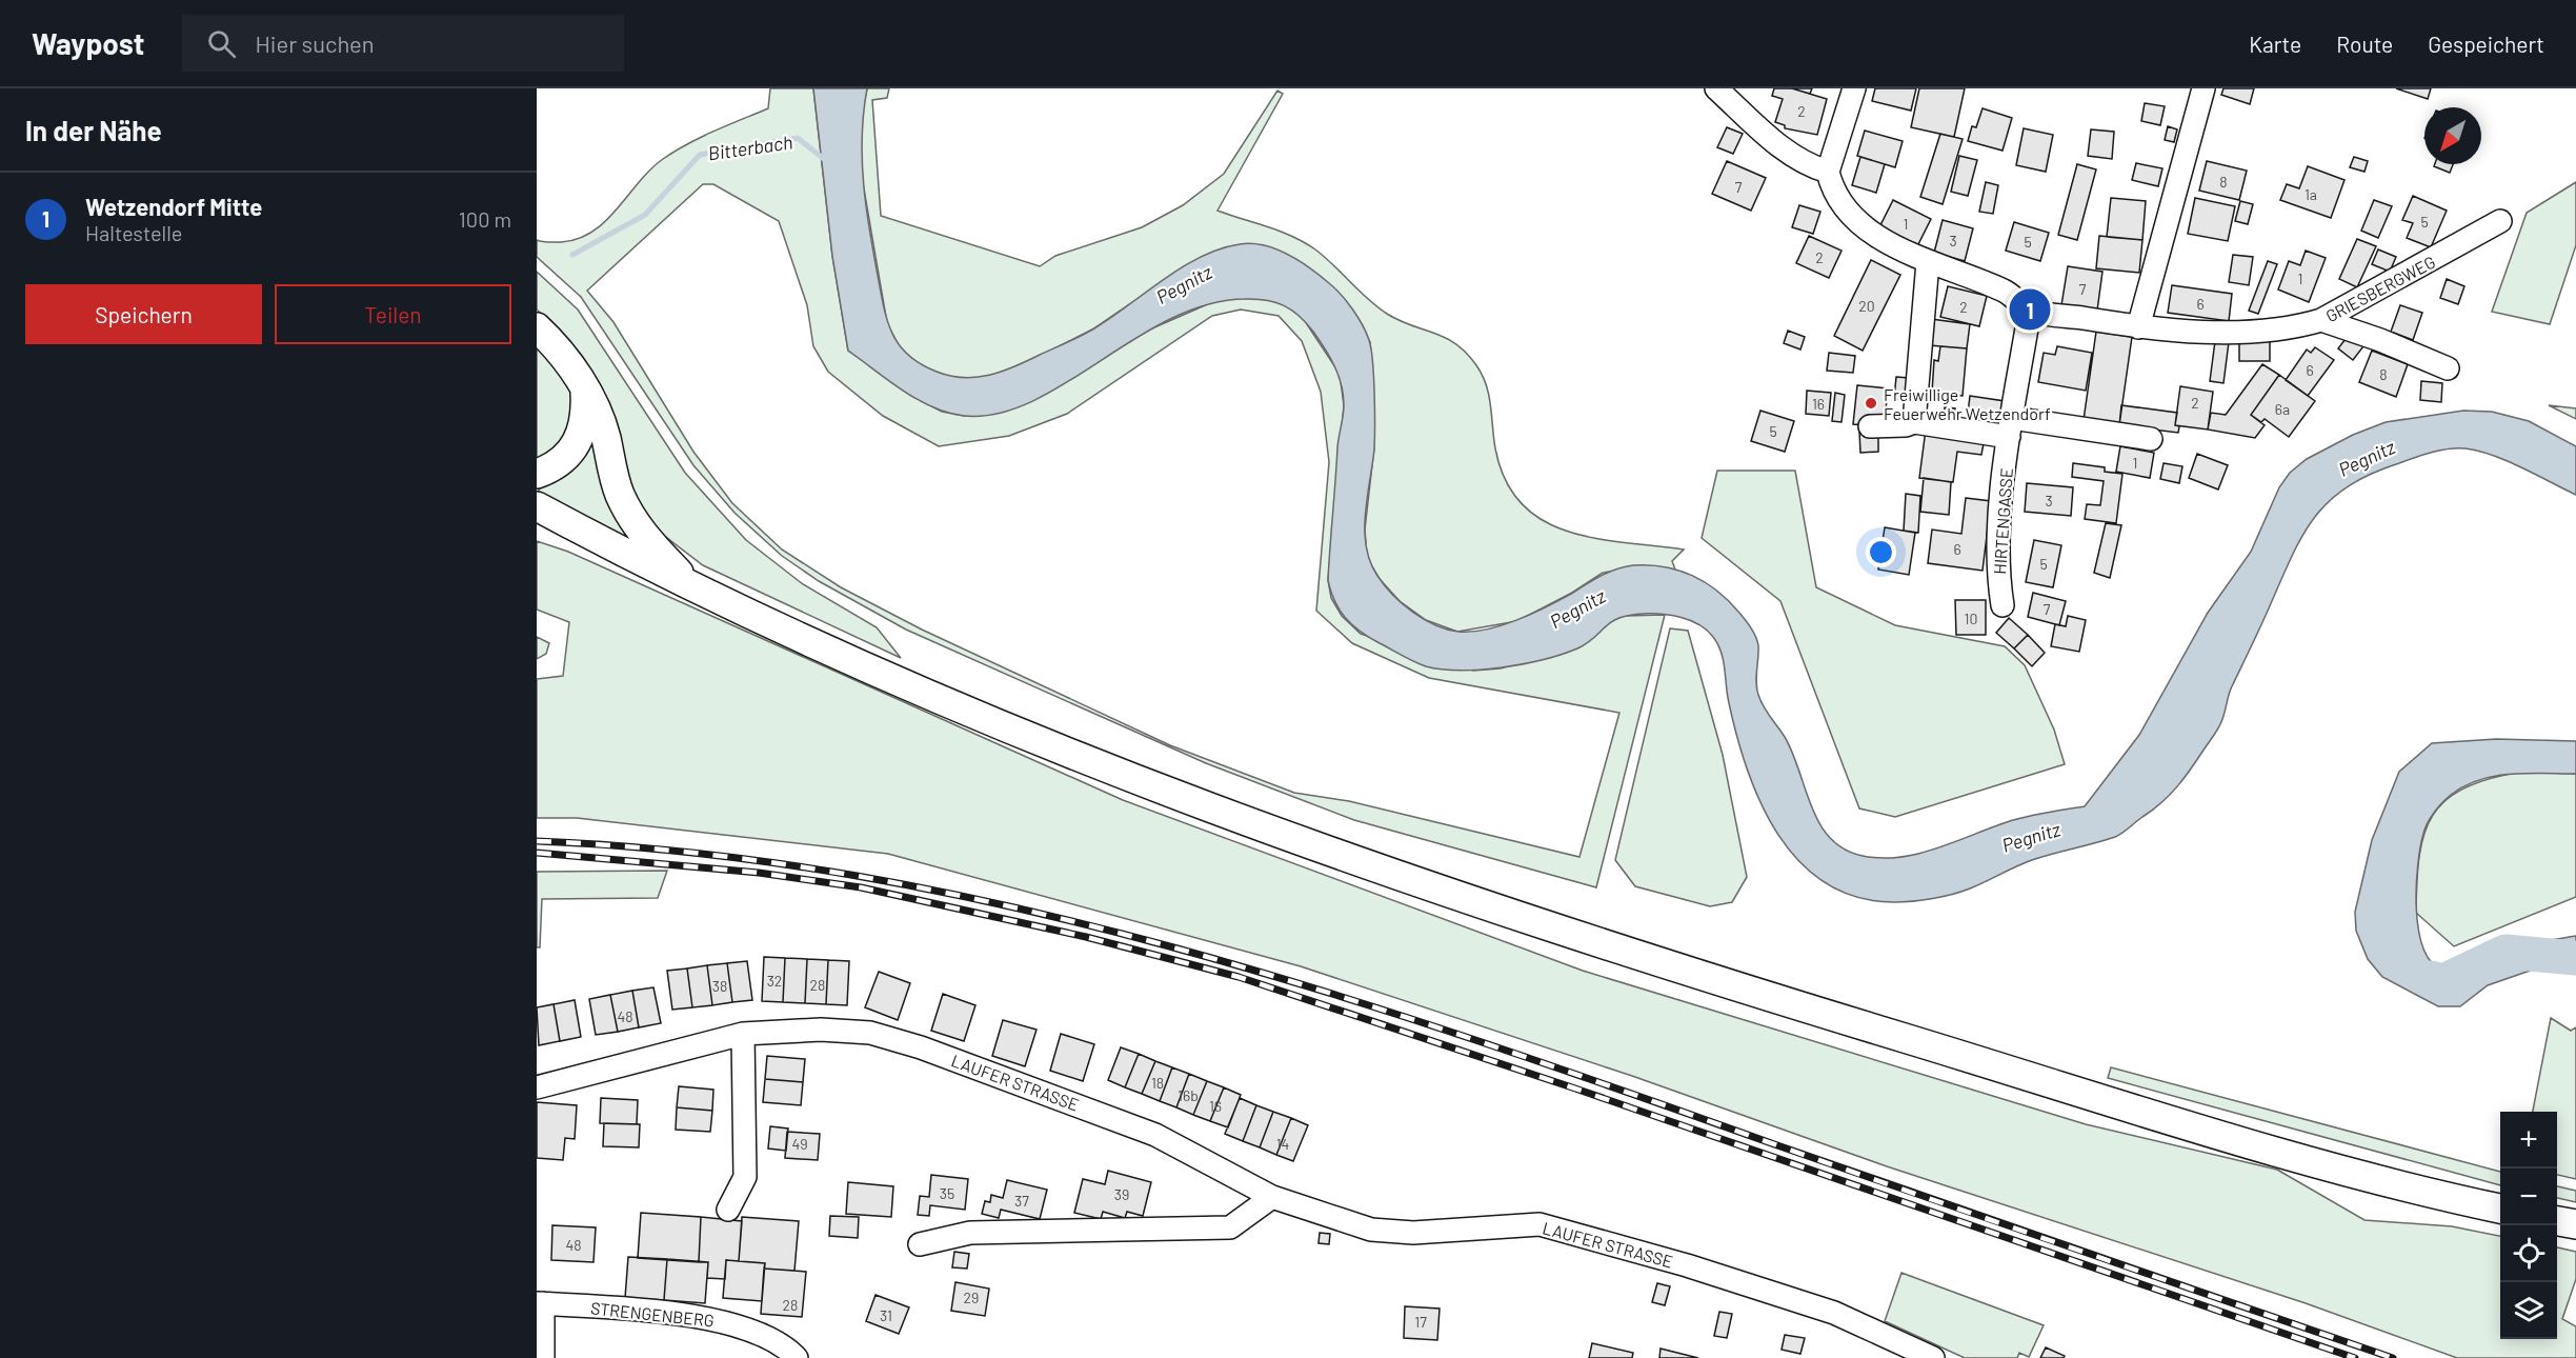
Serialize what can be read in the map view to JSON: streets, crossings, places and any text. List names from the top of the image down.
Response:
{
  "streets": {
    "street": [
      "GRIESBERGWEG",
      "HIRTENGASSE",
      "LAUFER STRASSE",
      "STRENGENBERG"
    ]
  },
  "crossings": [
    ["GRIESBERGWEG", "HIRTENGASSE"]
  ],
  "water": ["Bitterbach", "Pegnitz"],
  "places": ["Freiwillige Feuerwehr Wetzendorf"],
  "house_numbers": [
    "2",
    "8",
    "7",
    "1a",
    "5",
    "1",
    "3",
    "5",
    "2",
    "1",
    "7",
    "6",
    "20",
    "2",
    "6",
    "8",
    "2",
    "16",
    "6a",
    "5",
    "1",
    "3",
    "6",
    "5",
    "7",
    "10",
    "32",
    "28",
    "38",
    "48",
    "18",
    "16b",
    "16",
    "49",
    "14",
    "35",
    "39",
    "37",
    "48",
    "29",
    "28",
    "31",
    "17"
  ],
  "north": "bottom left",
  "page": {
    "header": "Waypost",
    "search": "Hier suchen",
    "nav": ["Karte", "Route", "Gespeichert"],
    "heading": "In der Nähe",
    "list": [
      {
        "mark": "1",
        "name": "Wetzendorf Mitte",
        "note": "Haltestelle",
        "value": "100 m"
      }
    ],
    "buttons": ["Speichern", "Teilen"],
    "pins": "1",
    "map_buttons": ["+", "−"]
  }
}
